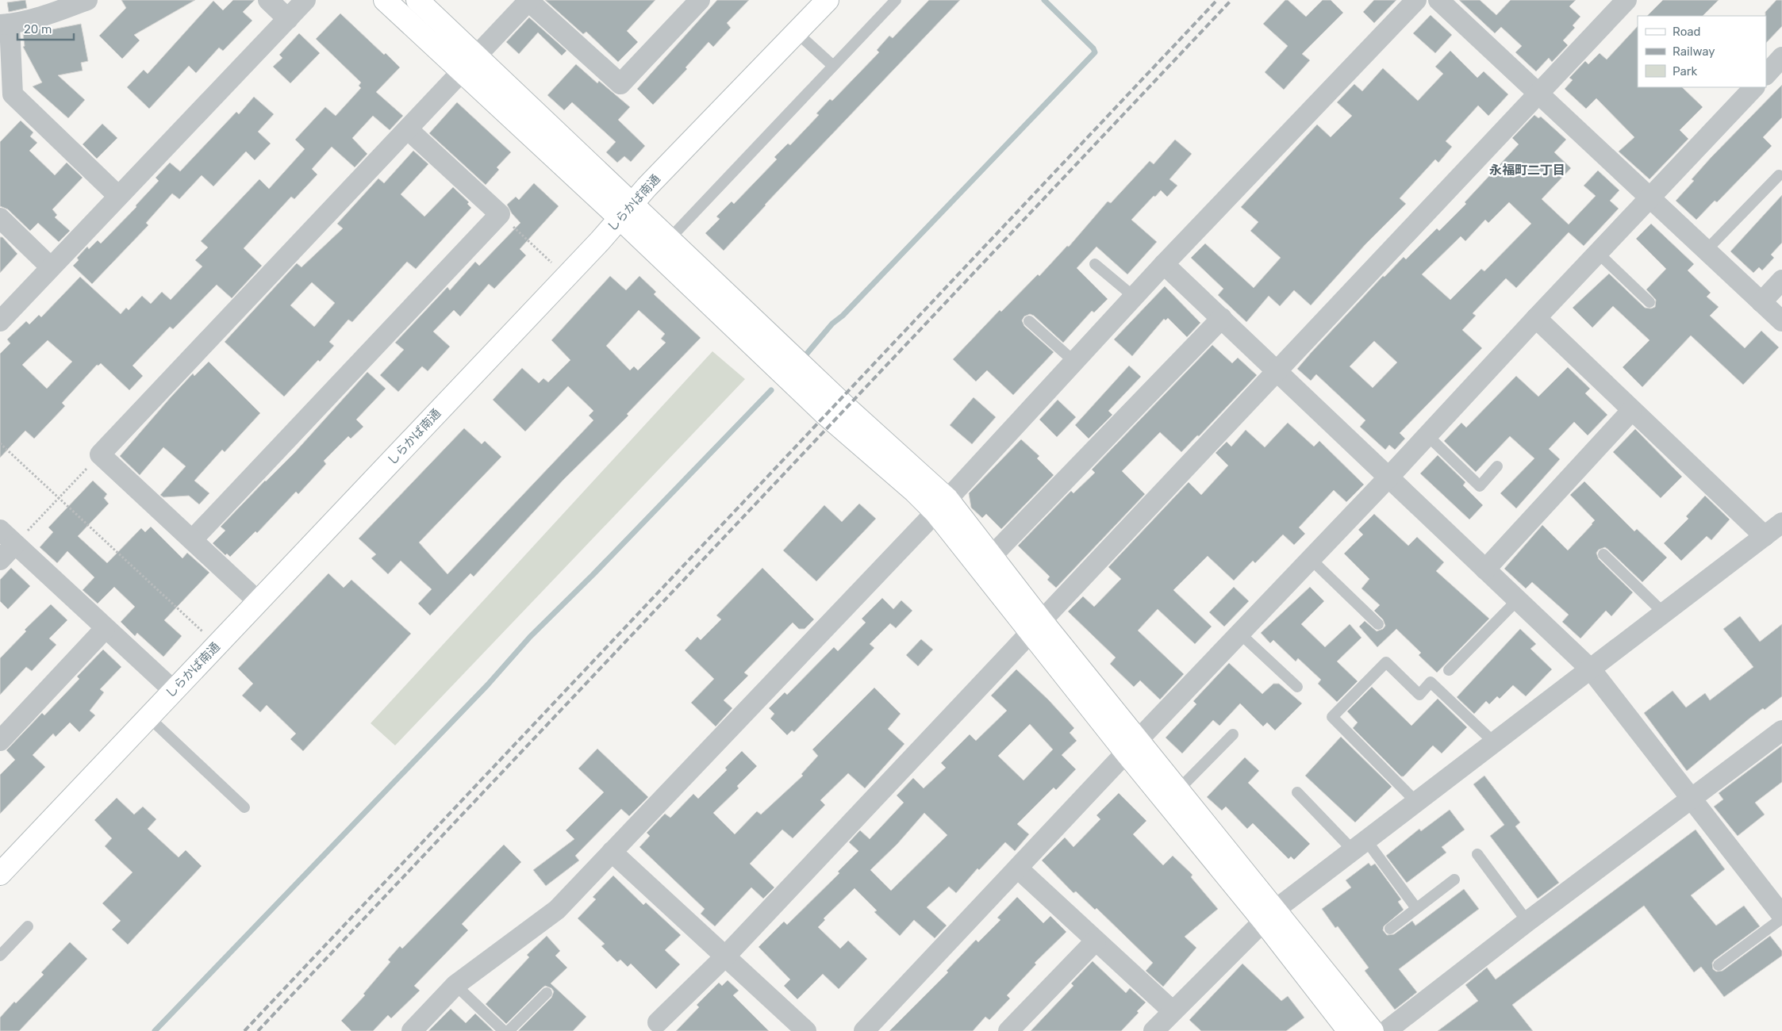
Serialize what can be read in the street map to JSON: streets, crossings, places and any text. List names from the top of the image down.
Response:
{
  "streets": {
    "street": ["しらかば南通"]
  },
  "districts": ["永福町二丁目"],
  "legend": ["Road", "Railway", "Park"],
  "scale_bar": "20 m"
}
